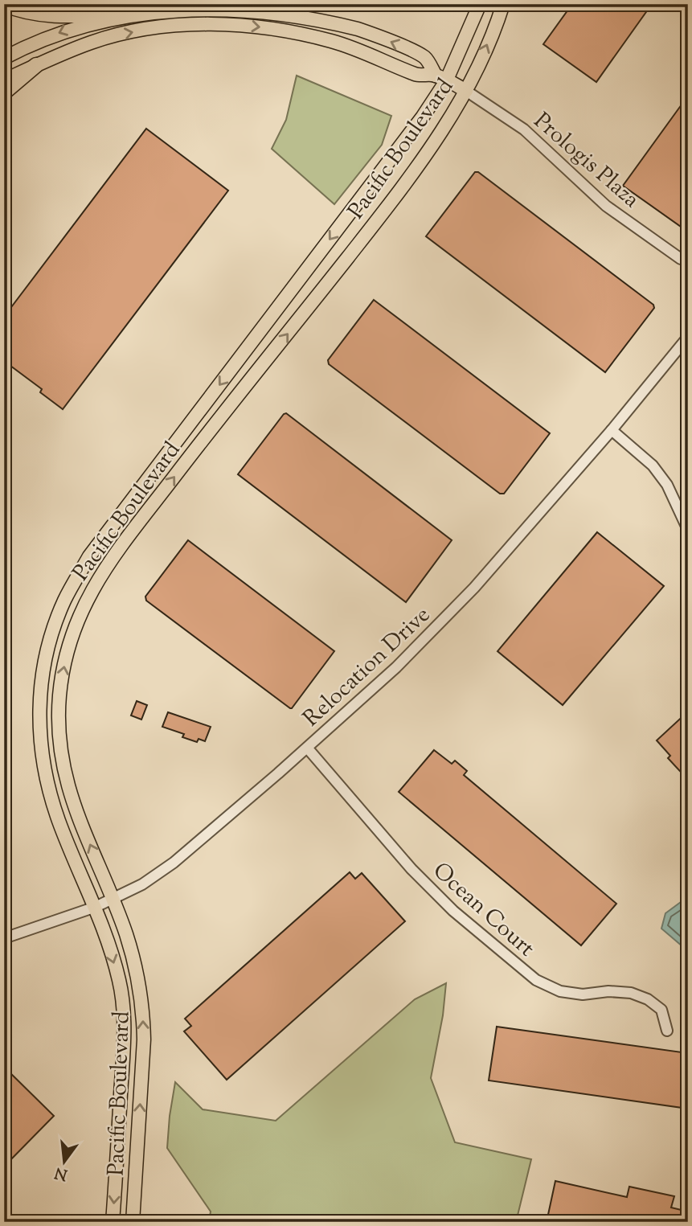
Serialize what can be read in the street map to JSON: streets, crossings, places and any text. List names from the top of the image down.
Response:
{
  "streets": {
    "main road": ["Pacific Boulevard"],
    "street": ["Prologis Plaza", "Relocation Drive", "Ocean Court"]
  },
  "crossings": [
    ["Pacific Boulevard", "Prologis Plaza"],
    ["Pacific Boulevard", "Relocation Drive"],
    ["Relocation Drive", "Ocean Court"]
  ],
  "north": "bottom"
}
